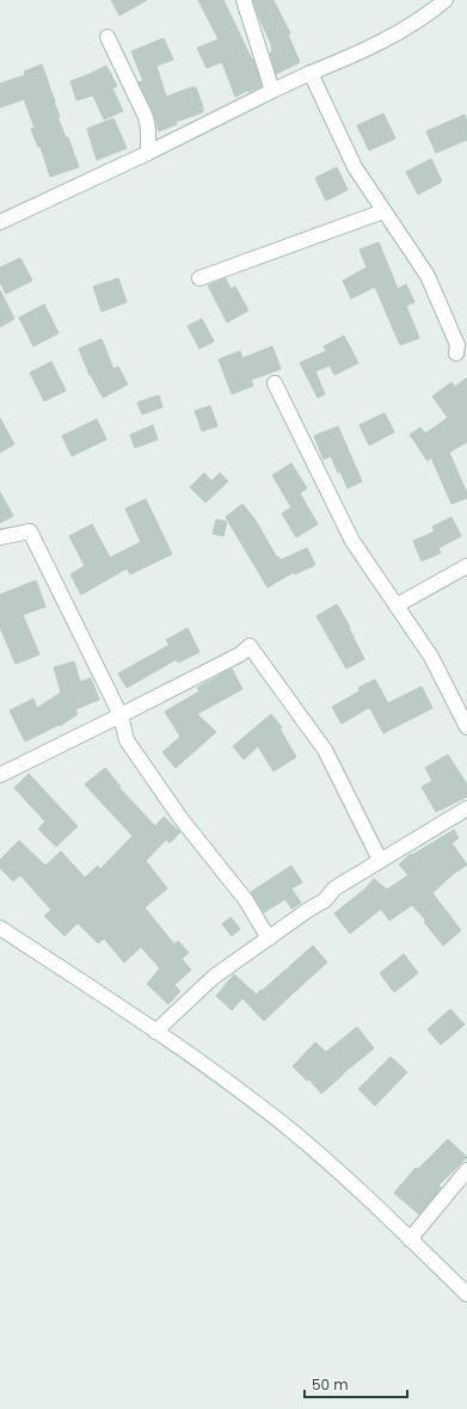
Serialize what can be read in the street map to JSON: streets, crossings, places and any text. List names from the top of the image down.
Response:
{
  "scale_bar": "50 m"
}
